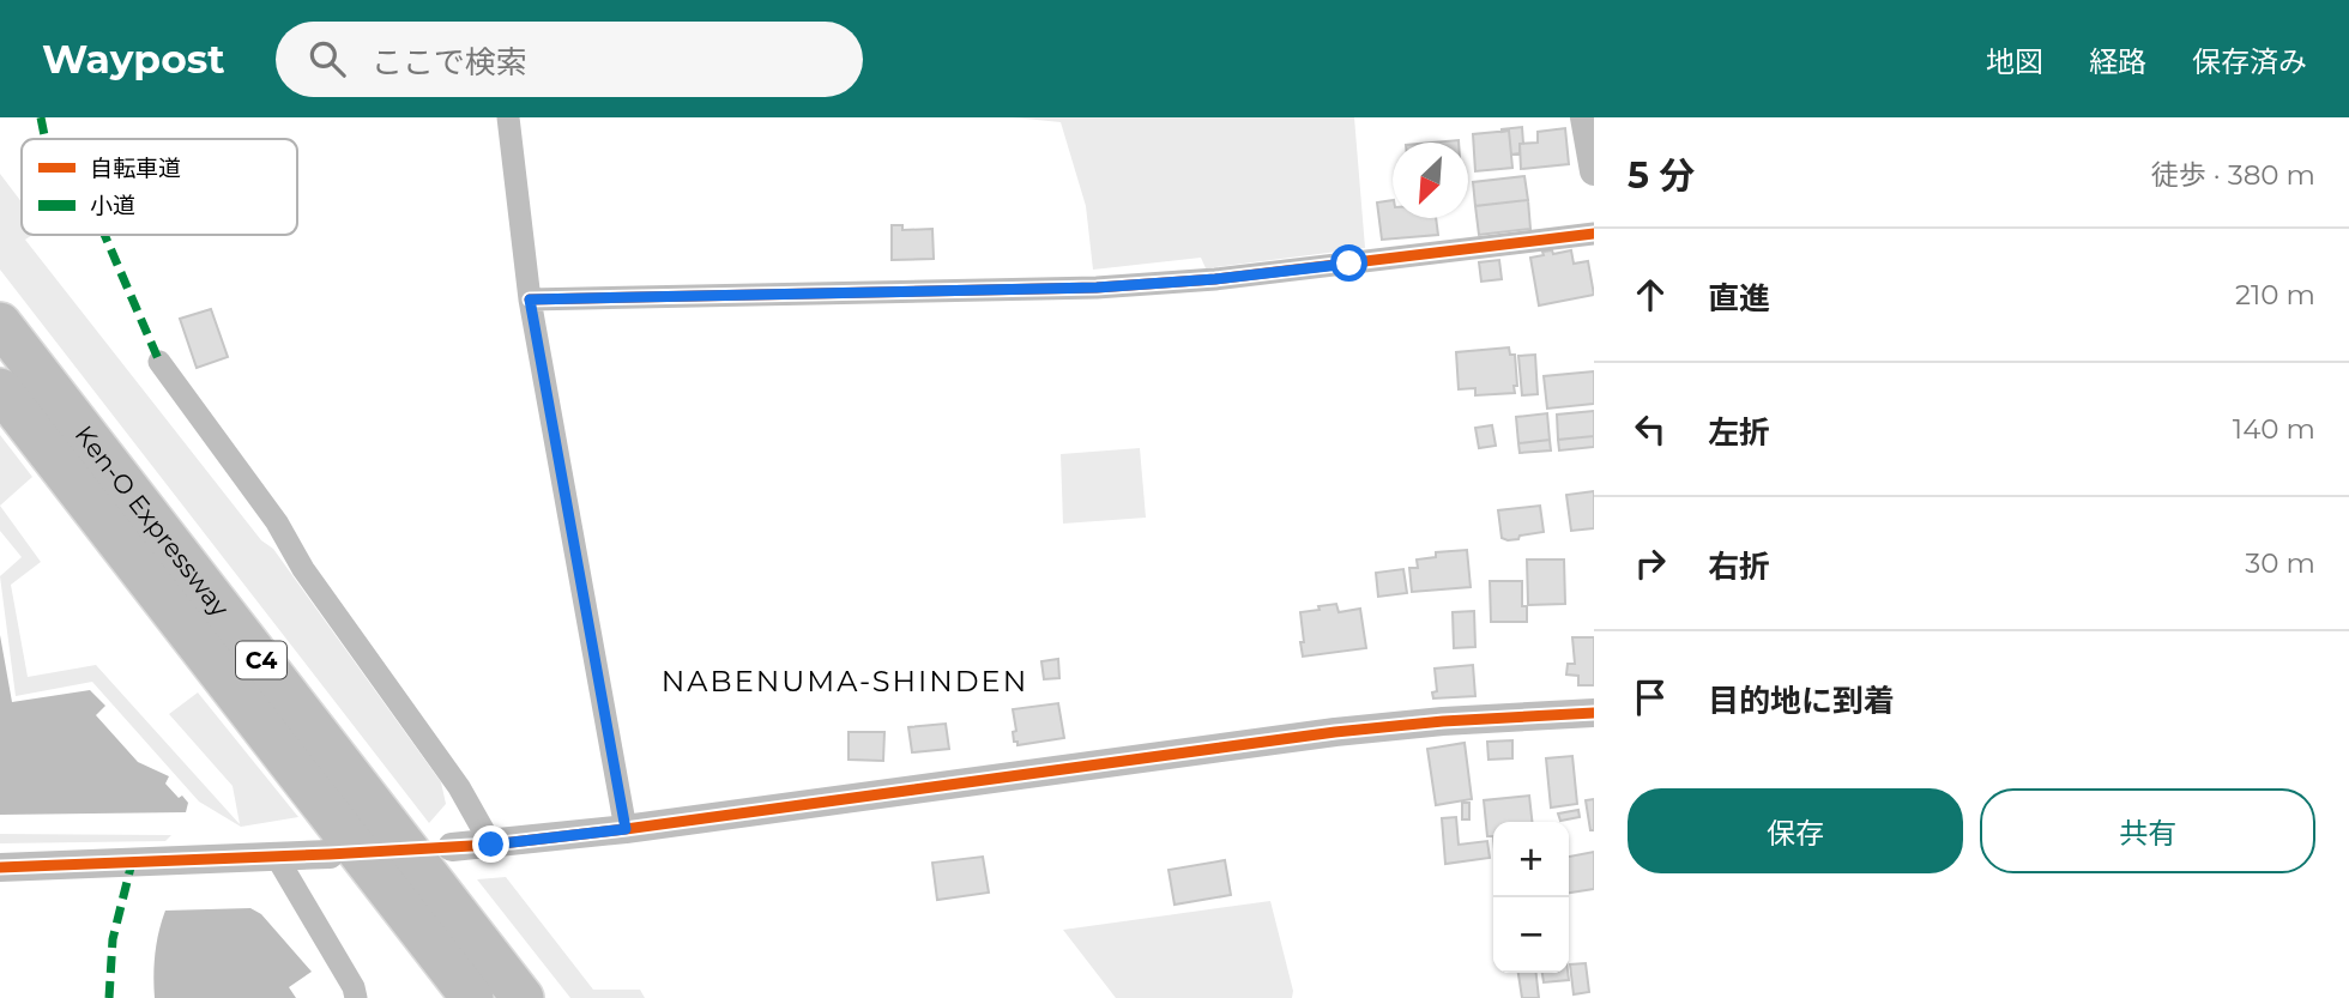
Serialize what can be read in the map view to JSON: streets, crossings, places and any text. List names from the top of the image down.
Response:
{
  "streets": {
    "highway": ["Ken-O Expressway", "C4"]
  },
  "districts": ["NABENUMA-SHINDEN"],
  "legend": ["自転車道", "小道"],
  "north": "bottom left",
  "page": {
    "header": "Waypost",
    "search": "ここで検索",
    "nav": ["地図", "経路", "保存済み"],
    "heading": ["5 分", "徒歩 · 380 m"],
    "list": [
      ["直進", "210 m"],
      ["左折", "140 m"],
      ["右折", "30 m"],
      "目的地に到着"
    ],
    "buttons": ["保存", "共有"],
    "map_buttons": ["+", "−"]
  }
}
